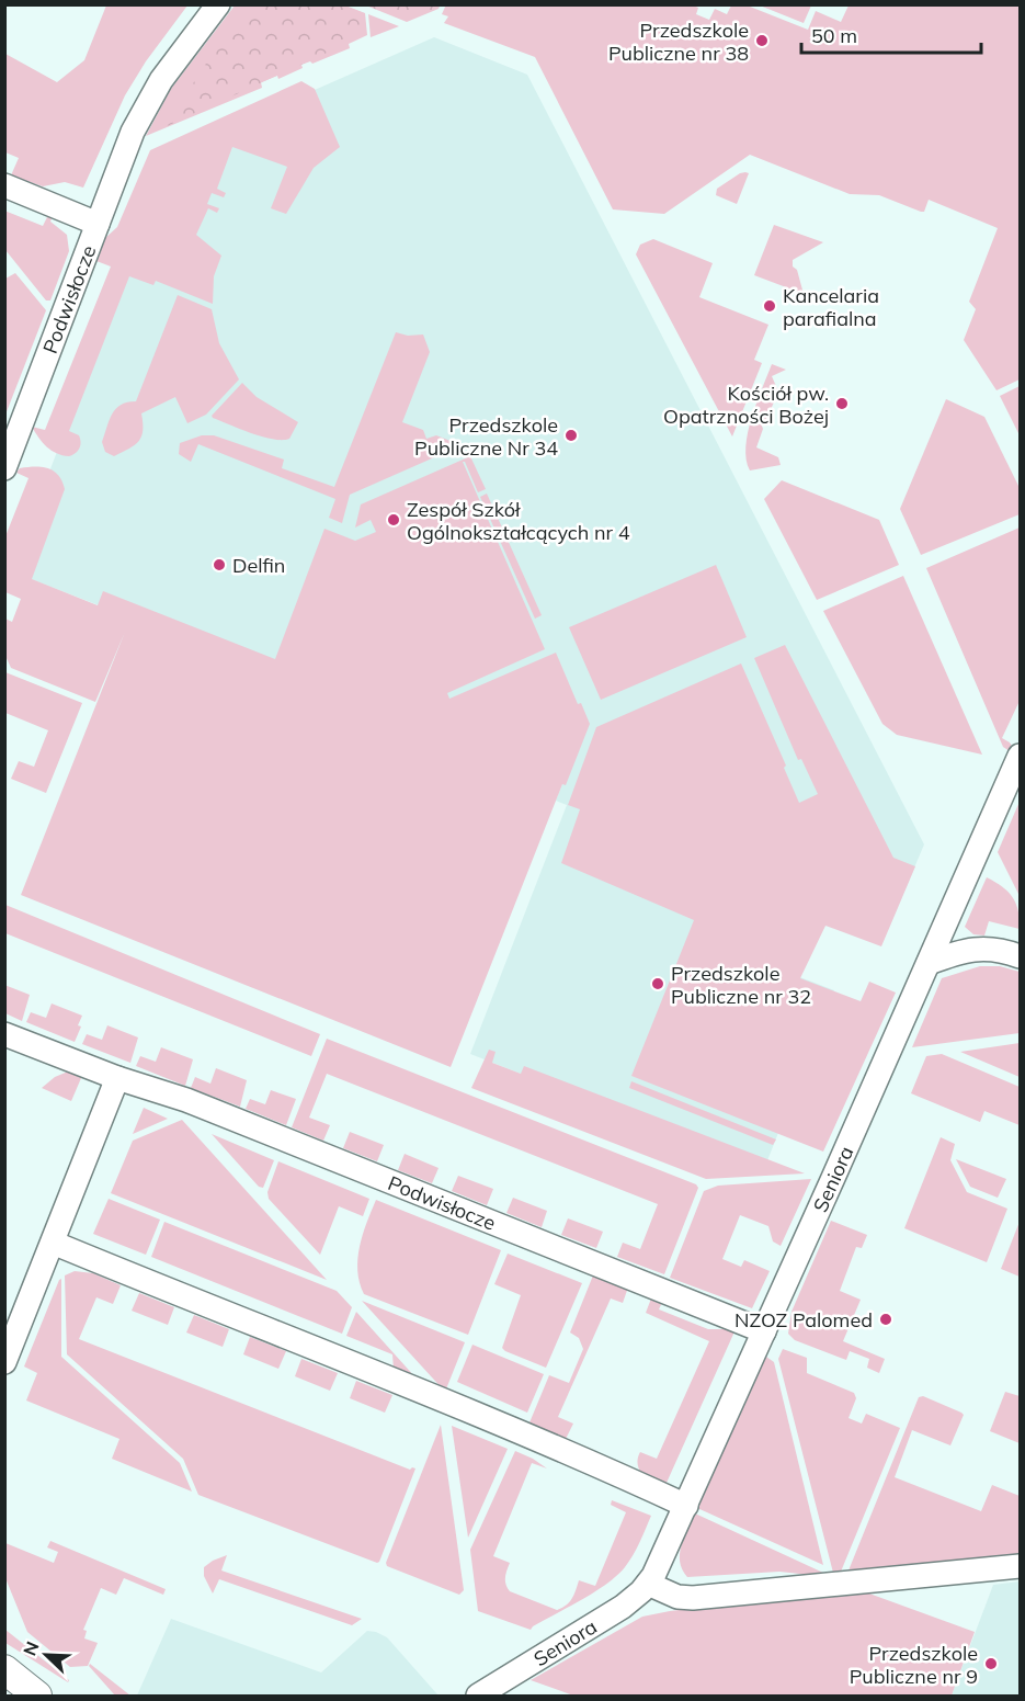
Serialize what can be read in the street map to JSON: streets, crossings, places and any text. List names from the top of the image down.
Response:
{
  "streets": {
    "street": ["Podwisłocze", "Seniora"]
  },
  "crossings": [
    ["Podwisłocze", "Seniora"]
  ],
  "places": [
    "Przedszkole Publiczne nr 38",
    "Kancelaria parafialna",
    "Kościół pw. Opatrzności Bożej",
    "Przedszkole Publiczne Nr 34",
    "Zespół Szkół Ogólnokształcących nr 4",
    "Delfin",
    "Przedszkole Publiczne nr 32",
    "NZOZ Palomed",
    "Przedszkole Publiczne nr 9"
  ],
  "scale_bar": "50 m",
  "north": "top left"
}
